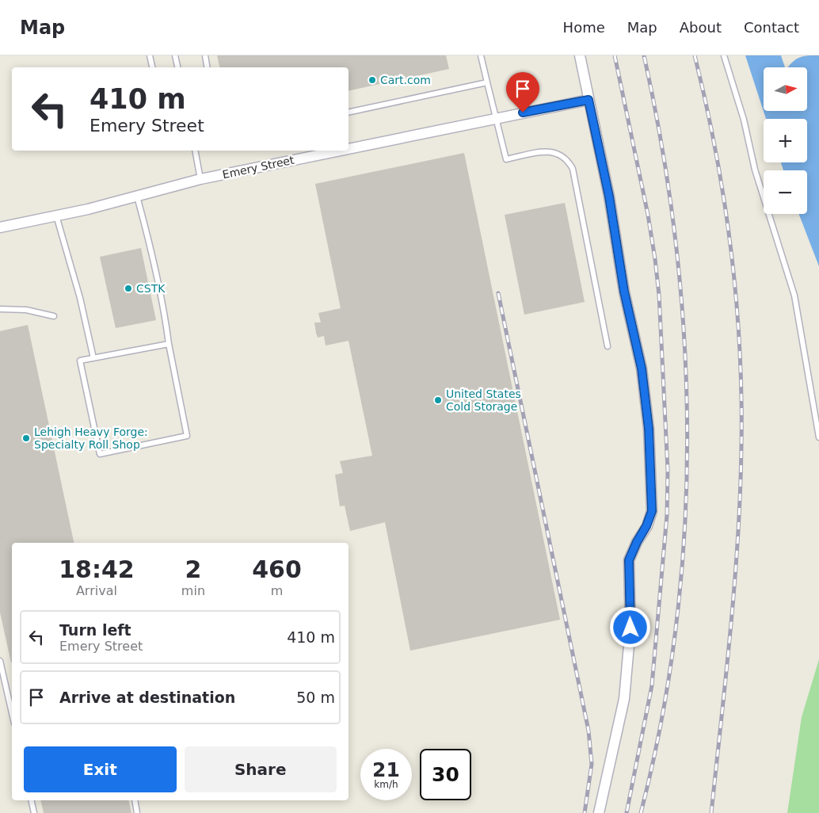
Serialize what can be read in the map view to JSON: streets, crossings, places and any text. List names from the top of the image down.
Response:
{
  "streets": {
    "street": ["Emery Street"]
  },
  "places": [
    "Cart.com",
    "CSTK",
    "United States Cold Storage",
    "Lehigh Heavy Forge: Specialty Roll Shop"
  ],
  "north": "right",
  "page": {
    "header": "Map",
    "nav": [
      "Home",
      "Map",
      "About",
      "Contact"
    ],
    "map_buttons": ["+", "−"],
    "turn": ["410 m", "Emery Street"],
    "eta": [
      "18:42",
      "Arrival",
      "2",
      "min",
      "460",
      "m"
    ],
    "list": [
      {
        "name": "Turn left",
        "note": "Emery Street",
        "value": "410 m"
      },
      {
        "name": "Arrive at destination",
        "value": "50 m"
      }
    ],
    "buttons": ["Exit", "Share"],
    "speed": "21 km/h",
    "limit": "30"
  }
}
